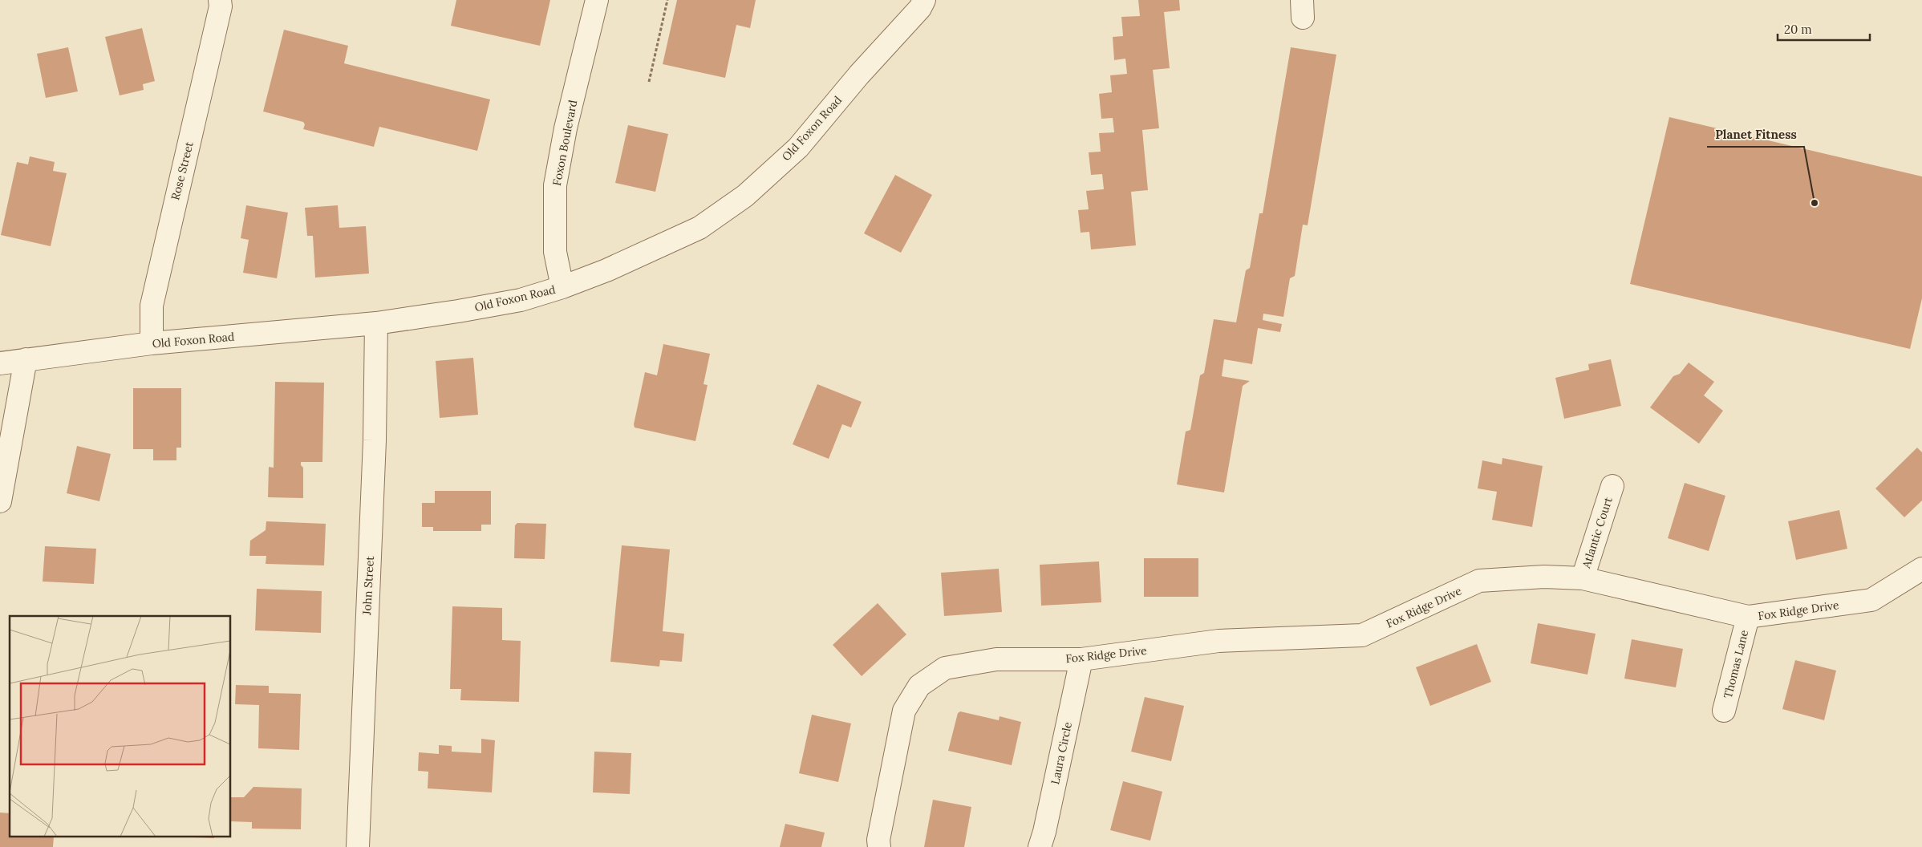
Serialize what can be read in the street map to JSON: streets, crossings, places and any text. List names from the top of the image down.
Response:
{
  "streets": {
    "street": [
      "Old Foxon Road",
      "Foxon Boulevard",
      "Rose Street",
      "Atlantic Court",
      "John Street",
      "Fox Ridge Drive",
      "Thomas Lane",
      "Laura Circle"
    ]
  },
  "crossings": [
    ["Old Foxon Road", "Foxon Boulevard"],
    ["Old Foxon Road", "Rose Street"],
    ["Old Foxon Road", "John Street"],
    ["Atlantic Court", "Fox Ridge Drive"],
    ["Fox Ridge Drive", "Thomas Lane"],
    ["Fox Ridge Drive", "Laura Circle"]
  ],
  "places": ["Planet Fitness"],
  "scale_bar": "20 m"
}
